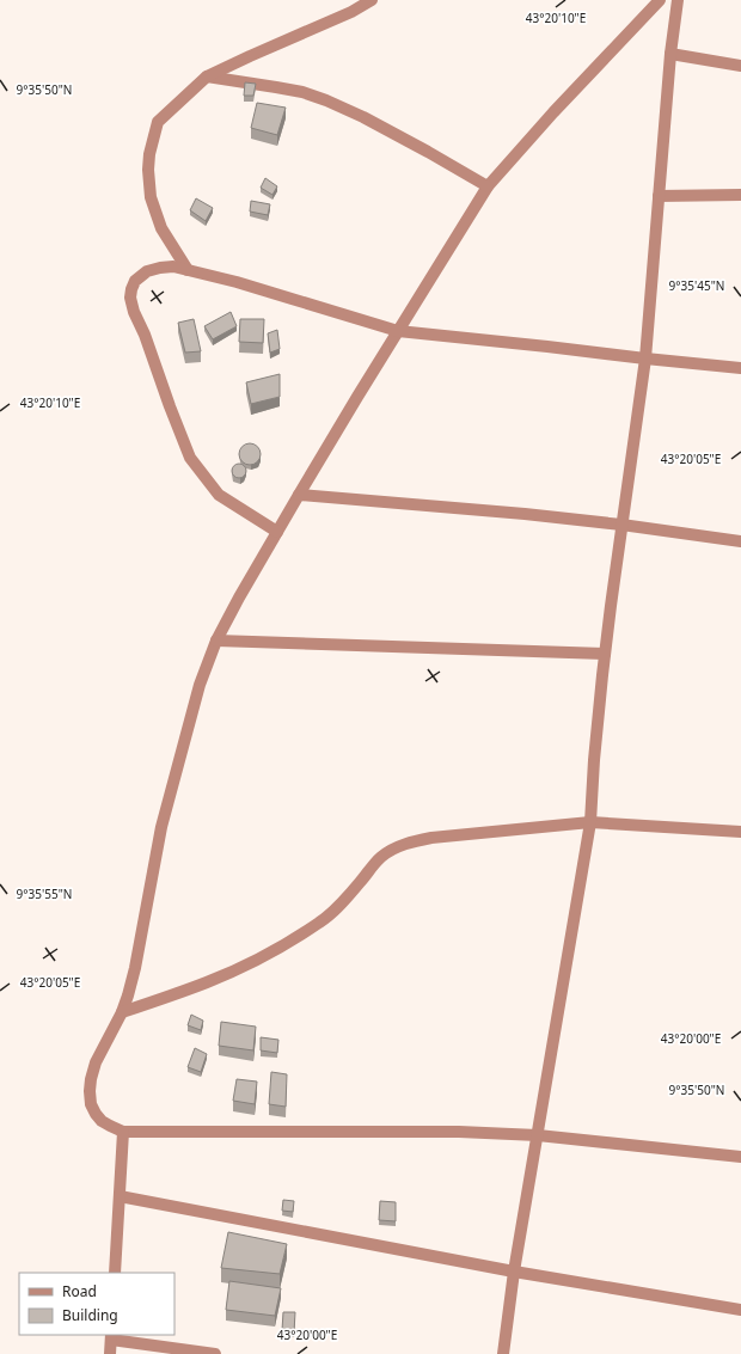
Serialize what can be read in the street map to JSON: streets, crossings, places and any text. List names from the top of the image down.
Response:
{
  "legend": ["Road", "Building"],
  "coordinates": [
    "43°20'10\"E",
    "9°35'50\"N",
    "9°35'45\"N",
    "43°20'05\"E",
    "9°35'55\"N",
    "43°20'00\"E"
  ]
}
